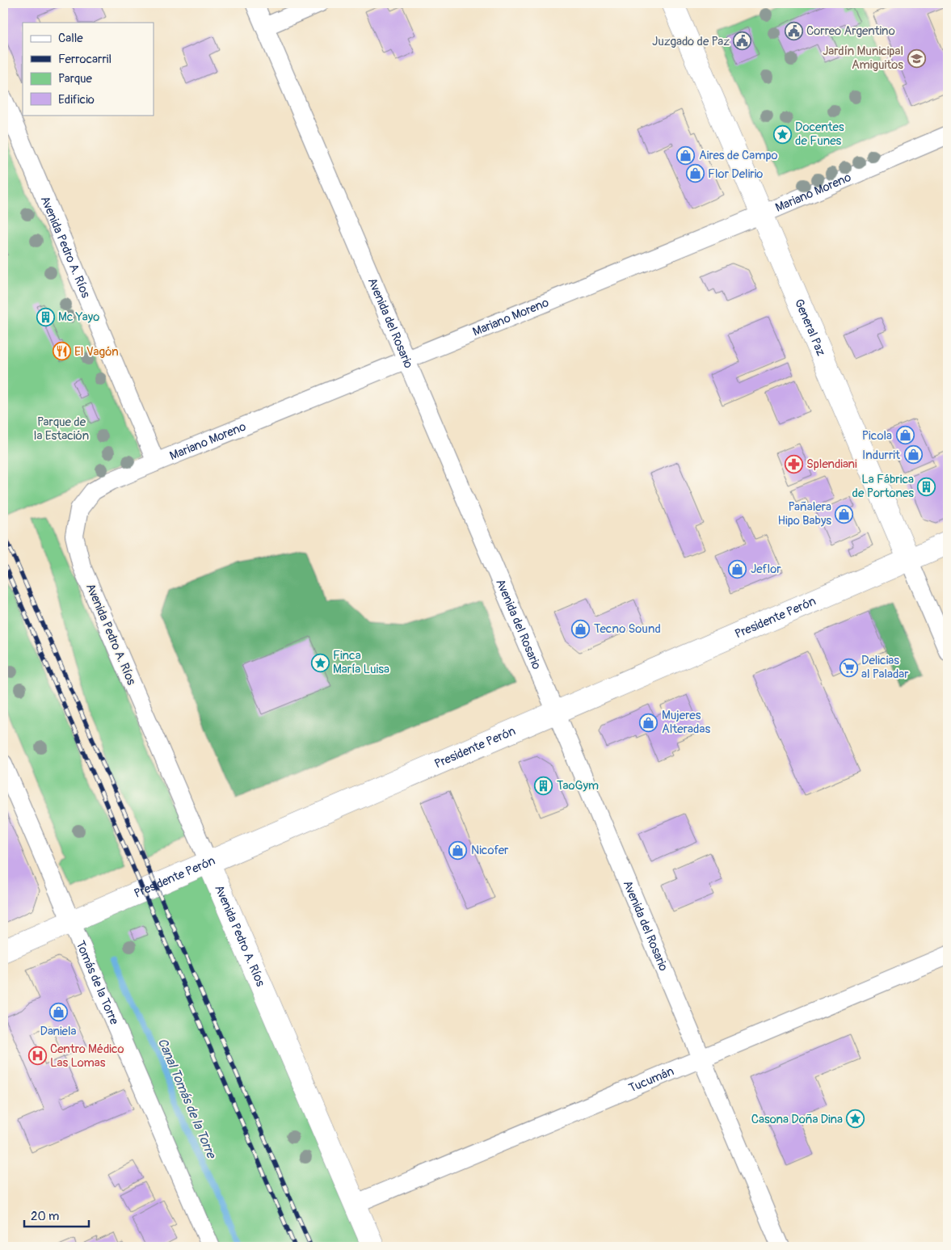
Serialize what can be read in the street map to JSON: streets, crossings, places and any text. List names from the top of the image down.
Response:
{
  "streets": {
    "main road": ["Avenida Pedro A. Ríos", "General Paz", "Presidente Perón"],
    "street": [
      "Mariano Moreno",
      "Avenida del Rosario",
      "Tomás de la Torre",
      "Tucumán"
    ]
  },
  "crossings": [
    ["Mariano Moreno", "Avenida Pedro A. Ríos"],
    ["Mariano Moreno", "Avenida del Rosario"],
    ["Mariano Moreno", "General Paz"],
    ["Avenida Pedro A. Ríos", "Presidente Perón"],
    ["Avenida Pedro A. Ríos", "Tucumán"],
    ["Avenida del Rosario", "Presidente Perón"],
    ["Avenida del Rosario", "Tucumán"],
    ["General Paz", "Presidente Perón"],
    ["Presidente Perón", "Tomás de la Torre"]
  ],
  "water": ["Canal Tomás de la Torre"],
  "parks": ["Parque de la Estación"],
  "places": {
    "public building": ["Correo Argentino", "Juzgado de Paz"],
    "school or university": ["Jardín Municipal Amiguitos"],
    "place": ["Docentes de Funes", "Finca María Luisa", "Casona Doña Dina"],
    "shop": [
      "Aires de Campo",
      "Flor Delirio",
      "Picola",
      "Indurrit",
      "Pañalera Hipo Babys",
      "Jeflor",
      "Tecno Sound",
      "Mujeres Alteradas",
      "Nicofer",
      "Daniela"
    ],
    "building": ["Mc Yayo", "La Fábrica de Portones", "TaoGym"],
    "restaurant": ["El Vagón"],
    "pharmacy": ["Splendiani"],
    "supermarket": ["Delicias al Paladar"],
    "hospital": ["Centro Médico Las Lomas"]
  },
  "legend": [
    "Calle",
    "Ferrocarril",
    "Parque",
    "Edificio"
  ],
  "scale_bar": "20 m"
}
